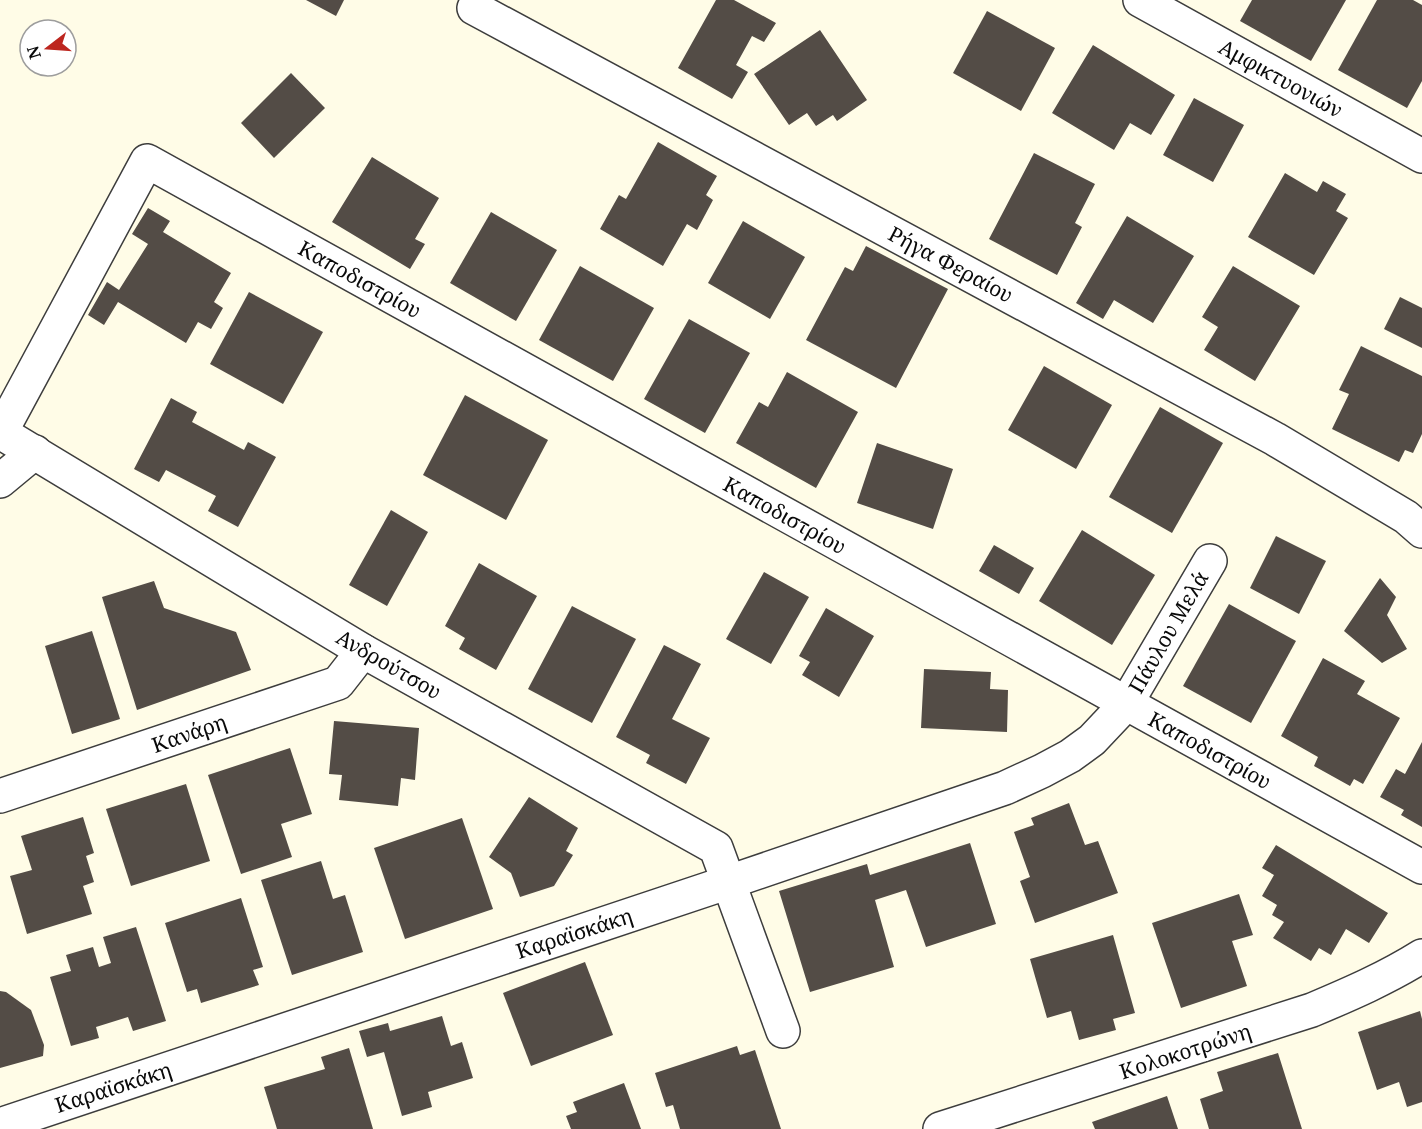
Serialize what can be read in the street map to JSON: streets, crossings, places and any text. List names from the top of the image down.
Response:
{
  "streets": {
    "street": [
      "Αμφικτυονιών",
      "Ρήγα Φεραίου",
      "Καποδιστρίου",
      "Πάυλου Μελά",
      "Ανδρούτσου",
      "Κανάρη",
      "Καραϊσκάκη",
      "Κολοκοτρώνη"
    ]
  },
  "crossings": [
    ["Καποδιστρίου", "Πάυλου Μελά"],
    ["Καποδιστρίου", "Ανδρούτσου"],
    ["Καποδιστρίου", "Καραϊσκάκη"],
    ["Πάυλου Μελά", "Καραϊσκάκη"],
    ["Ανδρούτσου", "Κανάρη"],
    ["Ανδρούτσου", "Καραϊσκάκη"]
  ],
  "north": "left"
}
